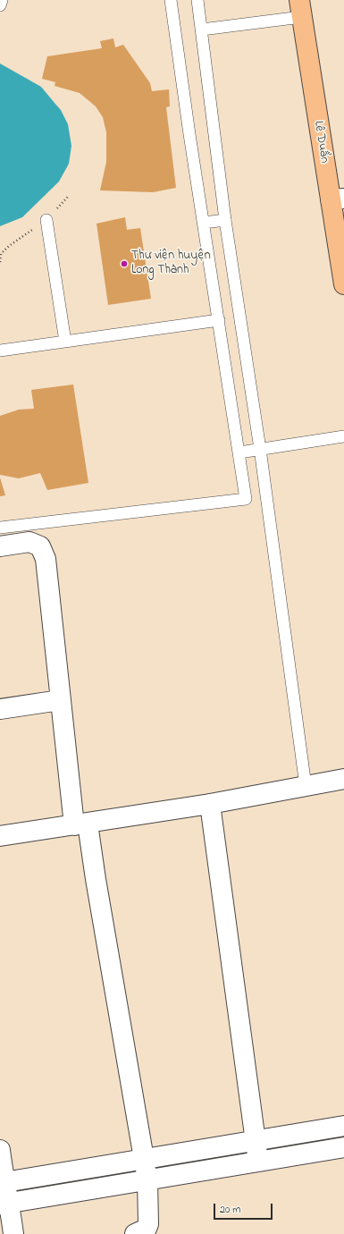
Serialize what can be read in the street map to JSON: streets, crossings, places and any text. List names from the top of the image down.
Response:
{
  "streets": {
    "main road": ["Lê Duẩn"]
  },
  "places": ["Thư viện huyện Long Thành"],
  "scale_bar": "20 m"
}
